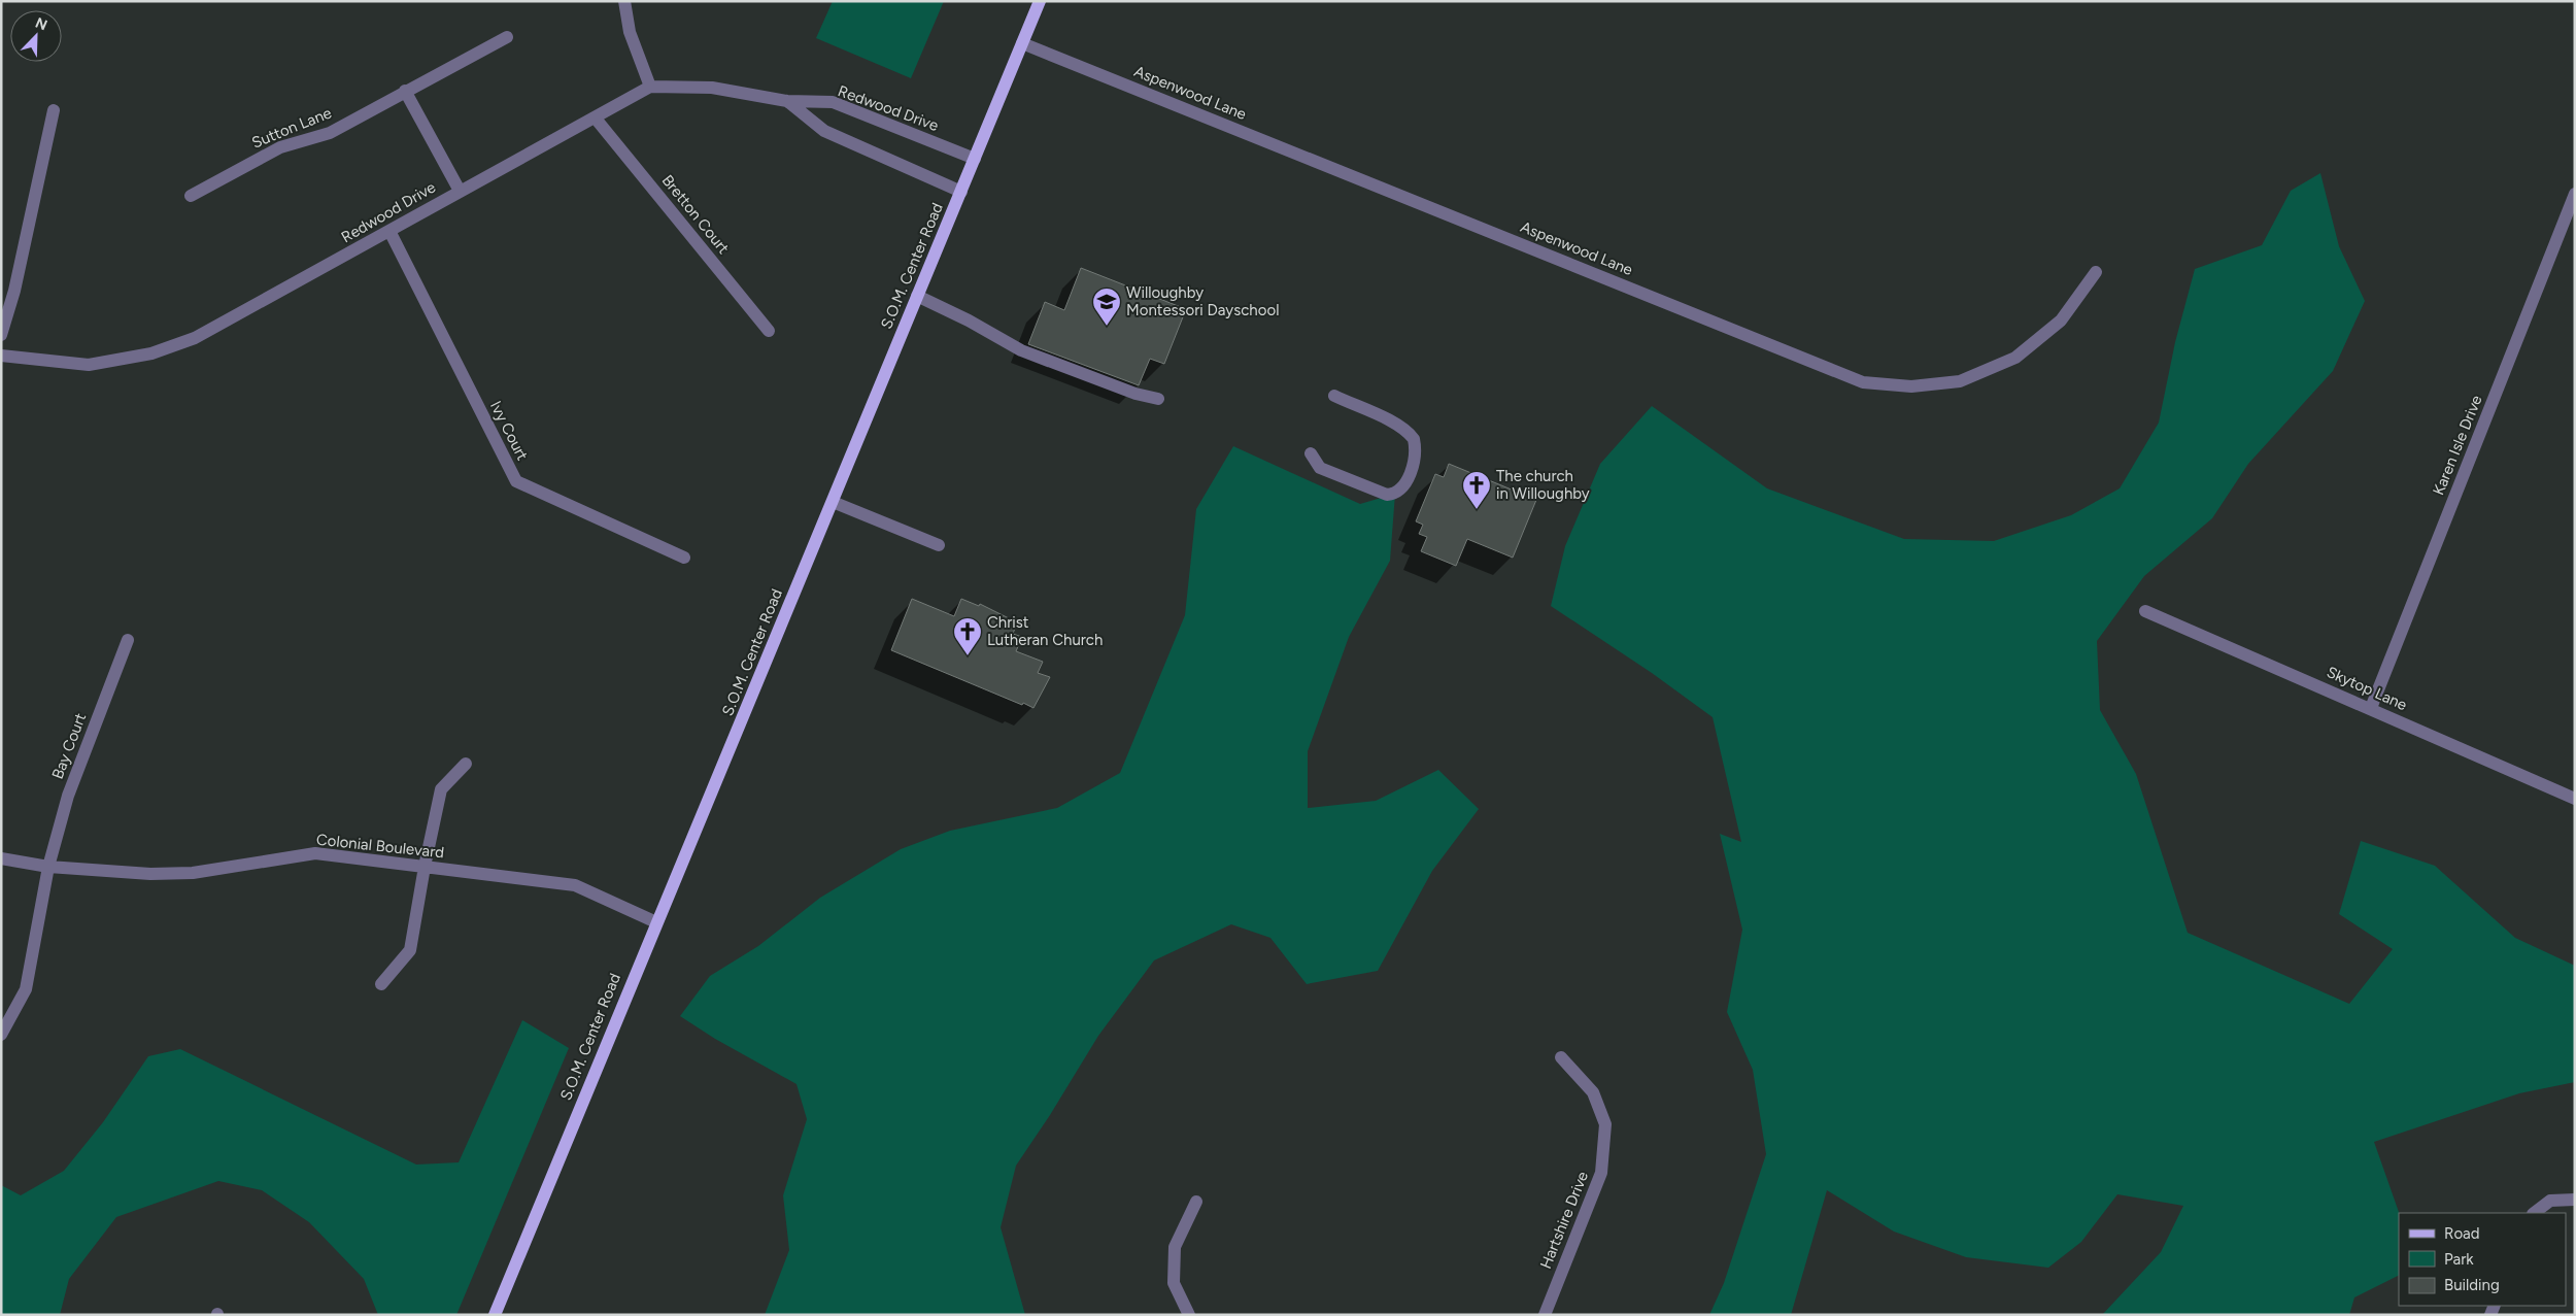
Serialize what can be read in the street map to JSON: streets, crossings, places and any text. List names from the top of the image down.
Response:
{
  "streets": {
    "main road": ["S.O.M. Center Road"],
    "street": [
      "Aspenwood Lane",
      "Redwood Drive",
      "Sutton Lane",
      "Bretton Court",
      "Ivy Court",
      "Karen Isle Drive",
      "Skytop Lane",
      "Bay Court",
      "Colonial Boulevard",
      "Hartshire Drive"
    ]
  },
  "crossings": [
    ["Aspenwood Lane", "S.O.M. Center Road"],
    ["Redwood Drive", "Bretton Court"],
    ["Redwood Drive", "S.O.M. Center Road"],
    ["Redwood Drive", "Ivy Court"],
    ["S.O.M. Center Road", "Colonial Boulevard"],
    ["Karen Isle Drive", "Skytop Lane"],
    ["Bay Court", "Colonial Boulevard"]
  ],
  "places": {
    "school or university": ["Willoughby Montessori Dayschool"],
    "church": ["The church in Willoughby", "Christ Lutheran Church"]
  },
  "legend": ["Road", "Park", "Building"],
  "north": "top right"
}
